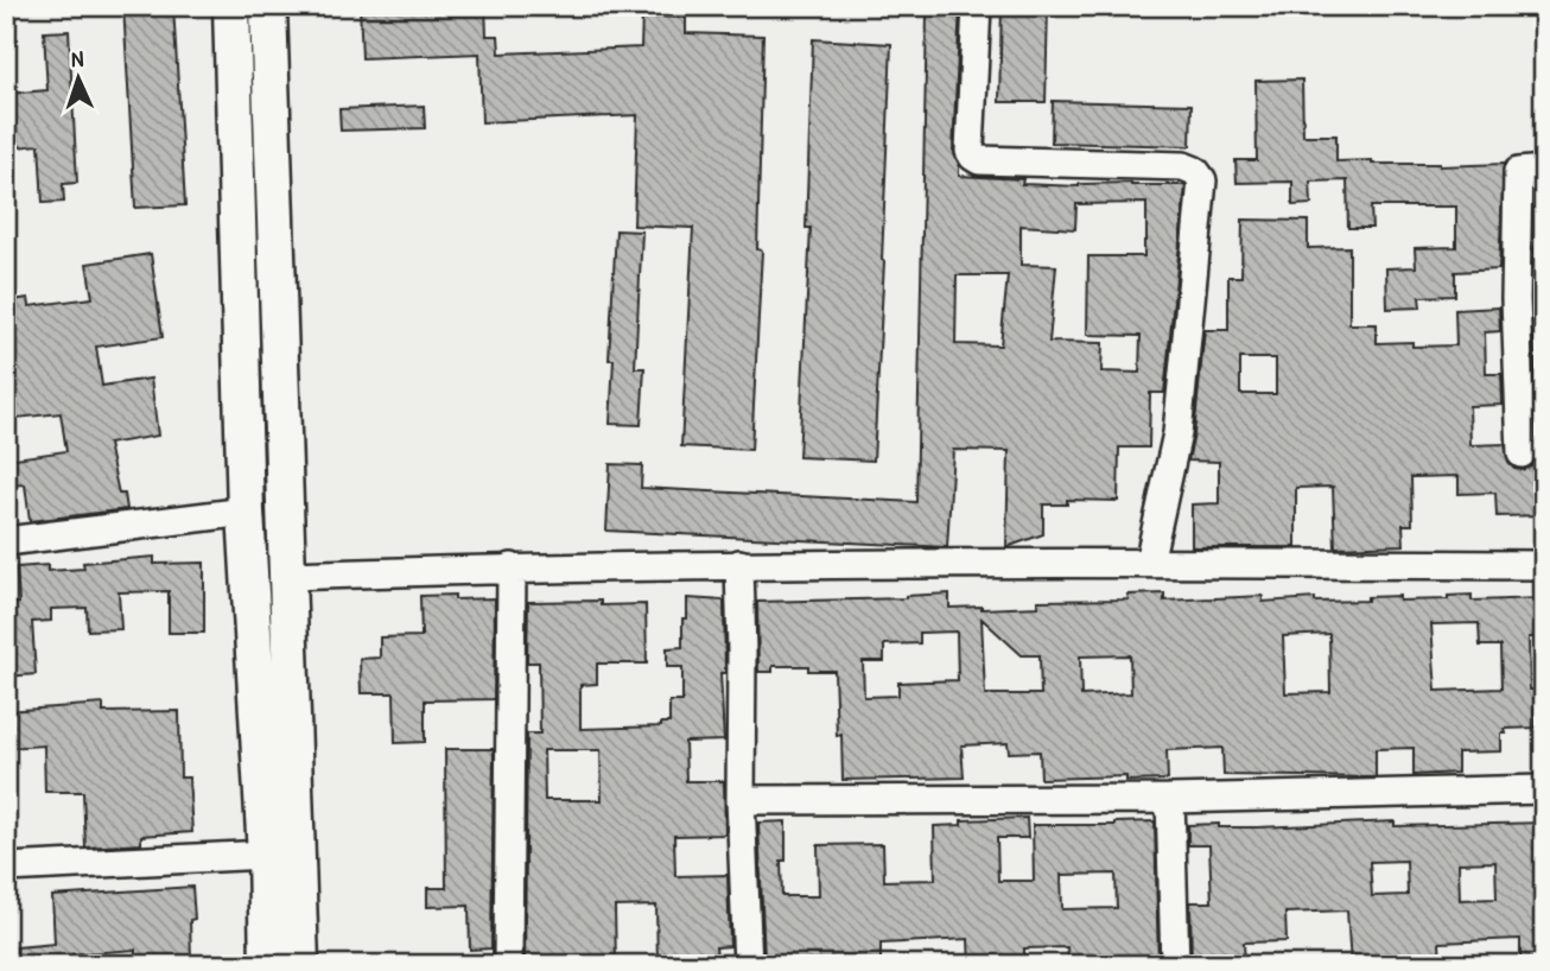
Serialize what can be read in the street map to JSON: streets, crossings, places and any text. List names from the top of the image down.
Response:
{
  "north": "top"
}
